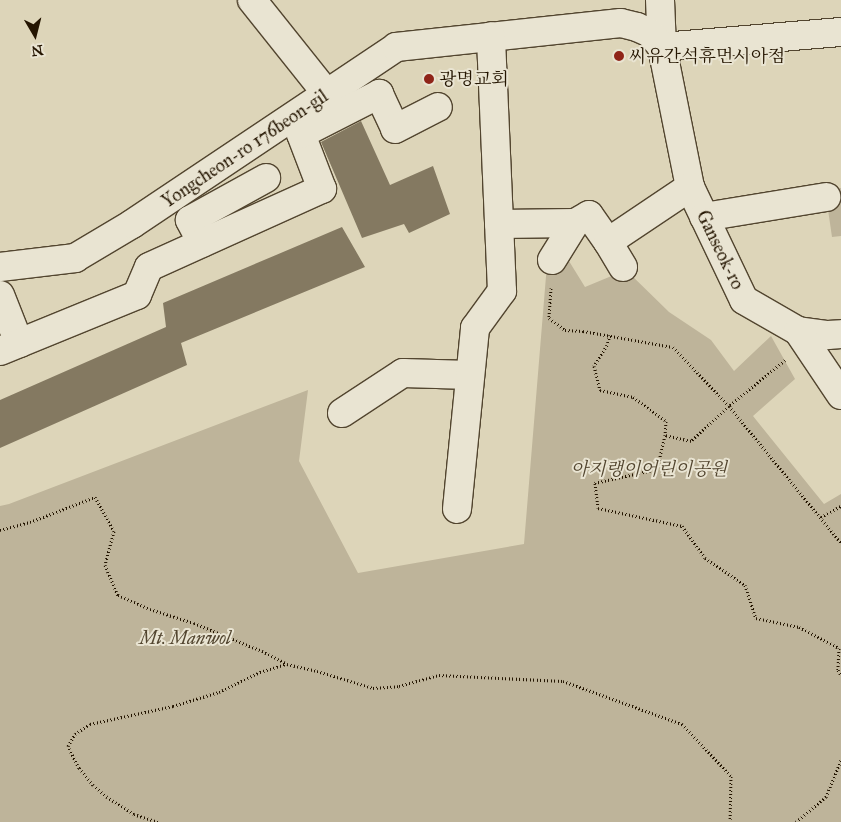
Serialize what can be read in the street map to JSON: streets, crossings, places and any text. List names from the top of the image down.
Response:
{
  "streets": {
    "street": ["Yongcheon-ro 176beon-gil", "Ganseok-ro"]
  },
  "crossings": [
    ["Yongcheon-ro 176beon-gil", "Ganseok-ro"]
  ],
  "parks": ["아지랭이어린이공원", "Mt. Manwol"],
  "places": ["씨유간석휴먼시아점", "광명교회"],
  "north": "bottom"
}
